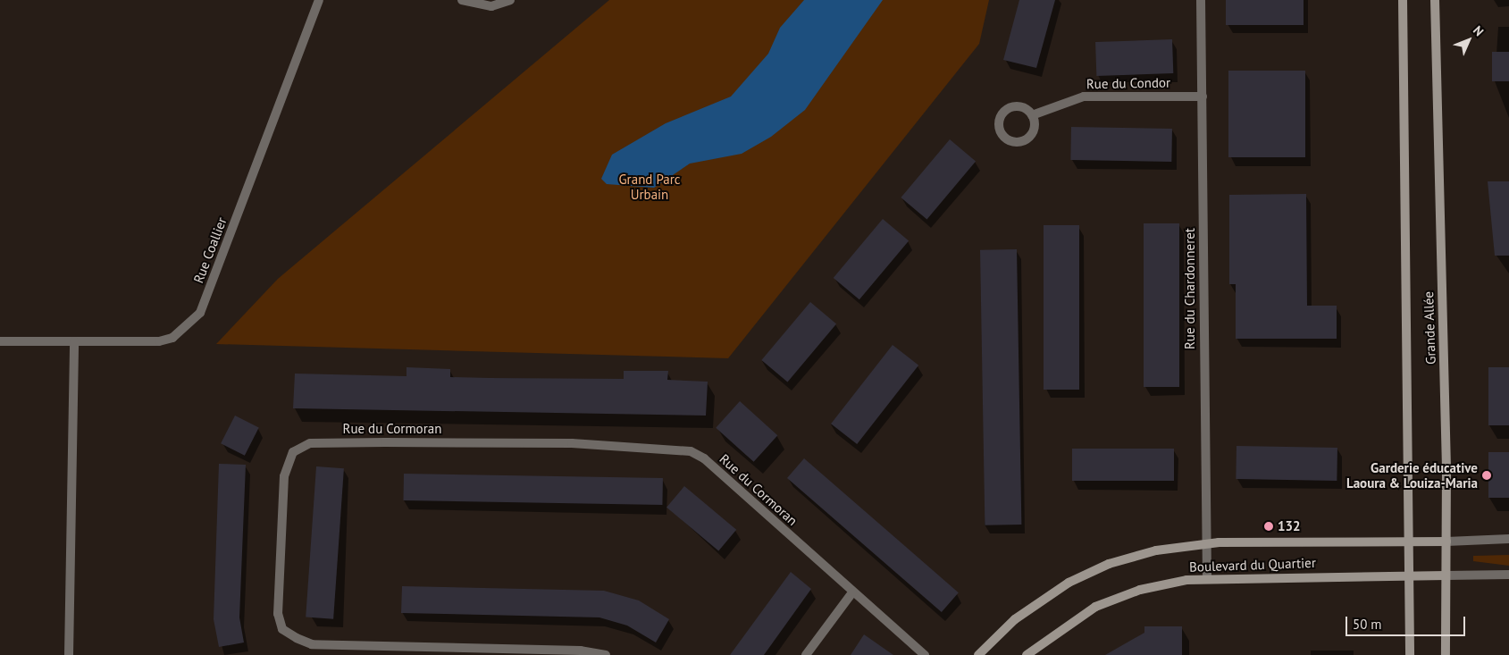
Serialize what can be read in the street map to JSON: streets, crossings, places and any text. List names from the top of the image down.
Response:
{
  "streets": {
    "main road": ["Grande Allée", "Boulevard du Quartier"],
    "street": [
      "Rue du Condor",
      "Rue Coallier",
      "Rue du Chardonneret",
      "Rue du Cormoran"
    ]
  },
  "crossings": [
    ["Rue du Condor", "Rue du Chardonneret"],
    ["Rue du Chardonneret", "Boulevard du Quartier"],
    ["Grande Allée", "Boulevard du Quartier"]
  ],
  "parks": ["Grand Parc Urbain"],
  "places": ["Garderie éducative Laoura & Louiza-Maria", "132"],
  "scale_bar": "50 m",
  "north": "top right"
}
